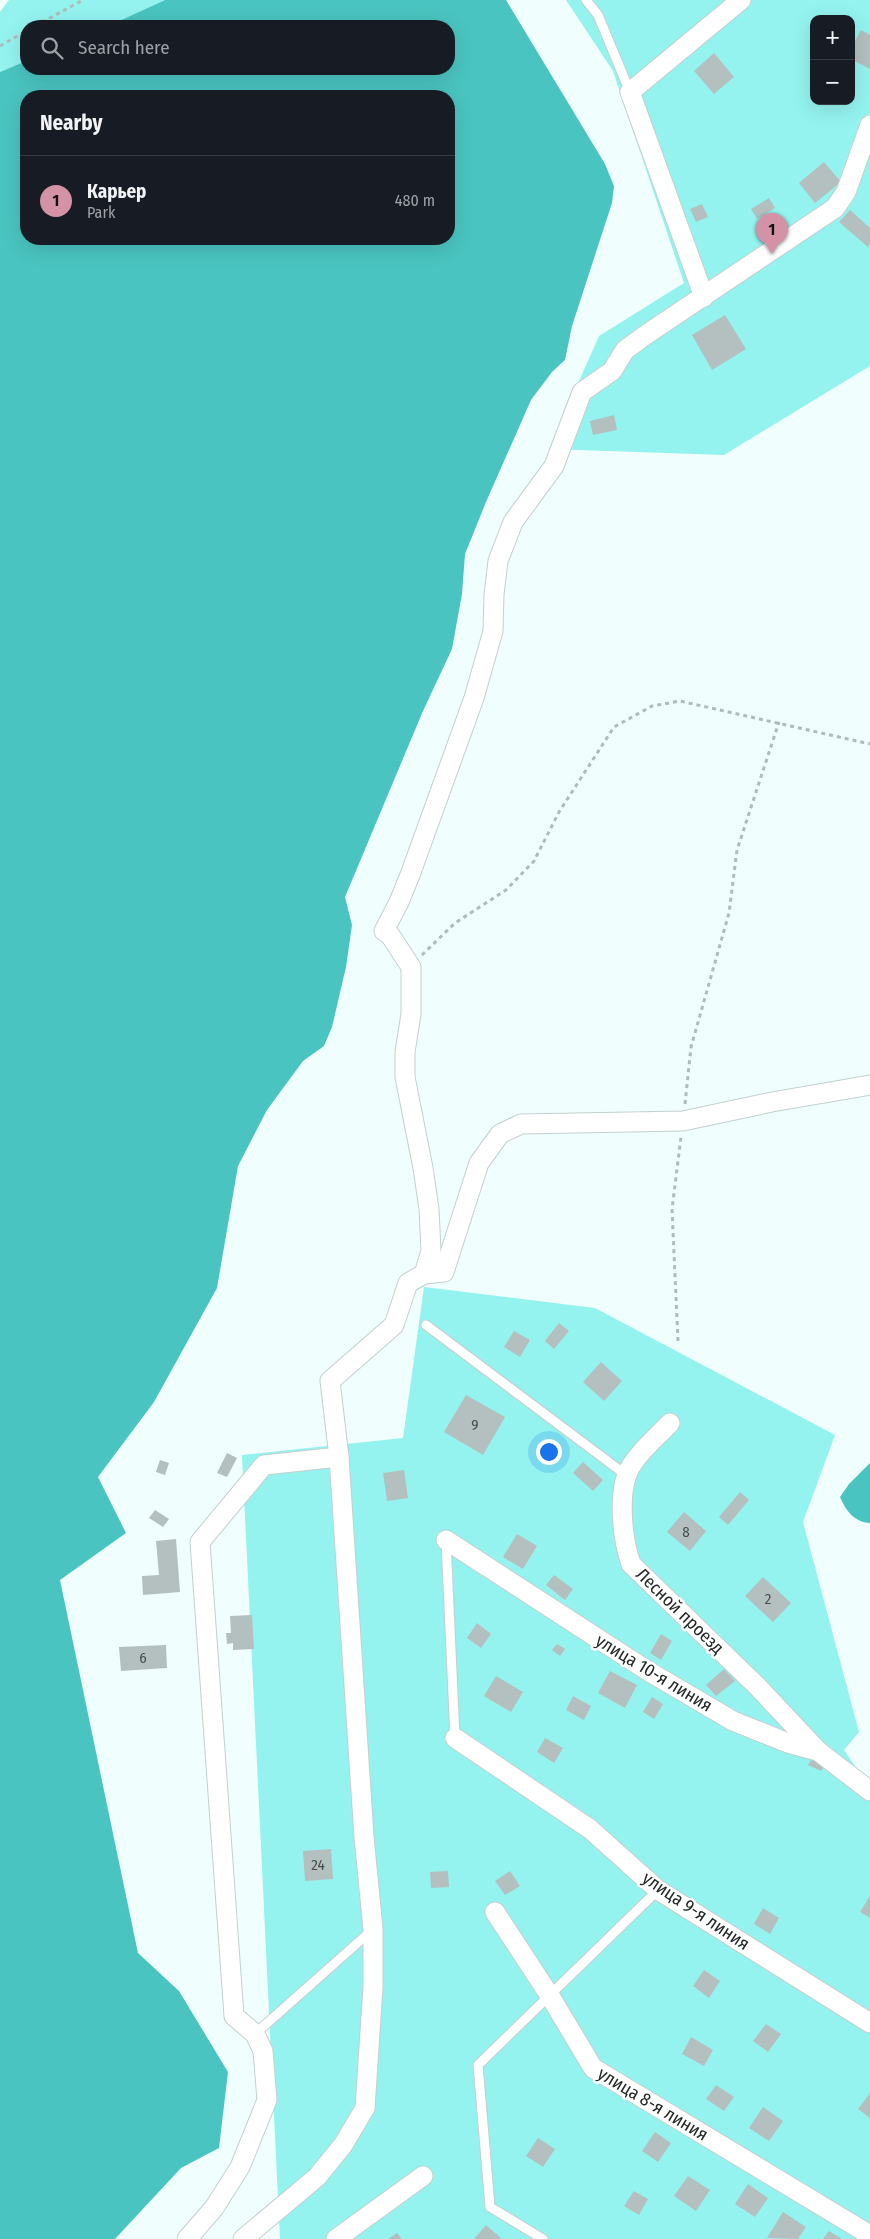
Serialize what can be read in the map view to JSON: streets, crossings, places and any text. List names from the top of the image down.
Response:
{
  "streets": {
    "street": [
      "Лесной проезд",
      "улица 10-я линия",
      "улица 9-я линия",
      "улица 8-я линия"
    ]
  },
  "crossings": [
    ["Лесной проезд", "улица 10-я линия"]
  ],
  "house_numbers": [
    "9",
    "8",
    "2",
    "6",
    "24"
  ],
  "page": {
    "map_buttons": ["+", "−"],
    "search": "Search here",
    "heading": "Nearby",
    "list": [
      {
        "mark": "1",
        "name": "Карьер",
        "note": "Park",
        "value": "480 m"
      }
    ],
    "pins": "1"
  }
}
